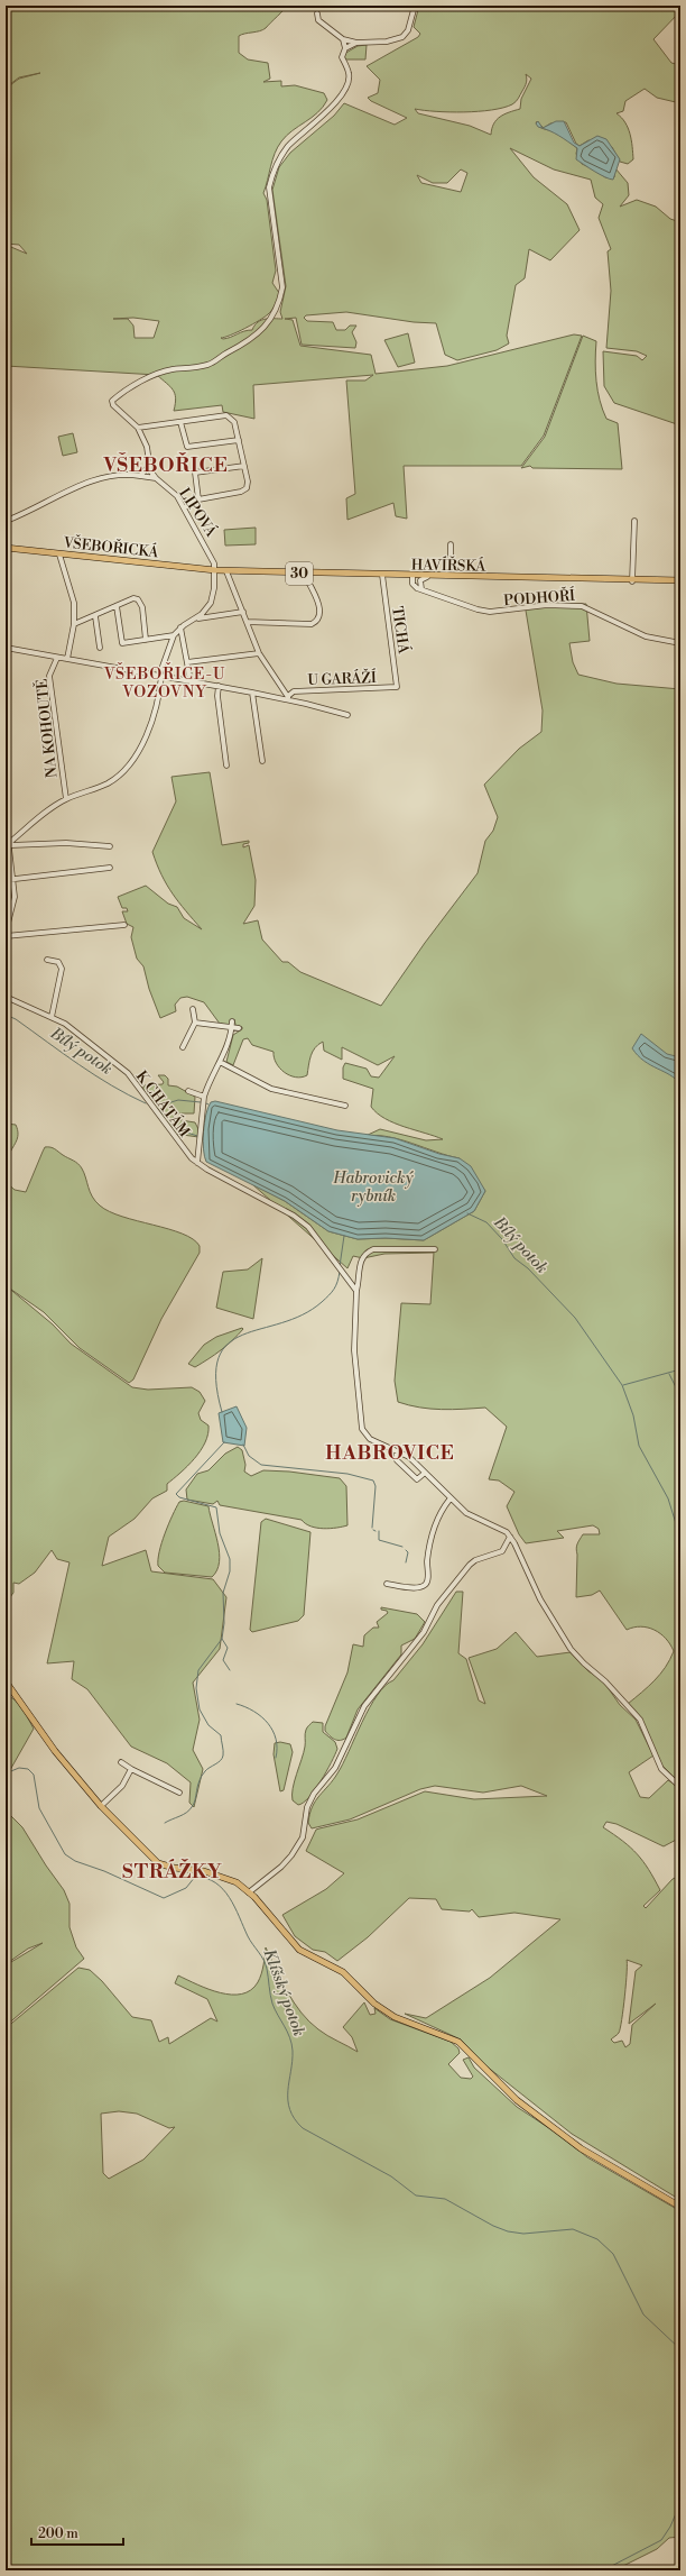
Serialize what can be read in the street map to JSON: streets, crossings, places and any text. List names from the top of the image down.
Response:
{
  "streets": {
    "main road": ["VŠEBOŘICKÁ", "HAVÍŘSKÁ", "30"],
    "street": [
      "LIPOVÁ",
      "PODHOŘÍ",
      "TICHÁ",
      "U GARÁŽÍ",
      "NA KOHOUTĚ",
      "K CHATÁM"
    ]
  },
  "crossings": [
    ["LIPOVÁ", "VŠEBOŘICKÁ"],
    ["LIPOVÁ", "HAVÍŘSKÁ"],
    ["VŠEBOŘICKÁ", "HAVÍŘSKÁ"],
    ["HAVÍŘSKÁ", "TICHÁ"],
    ["TICHÁ", "U GARÁŽÍ"]
  ],
  "districts": [
    "VŠEBOŘICE",
    "VŠEBOŘICE-U VOZOVNY",
    "HABROVICE",
    "STRÁŽKY"
  ],
  "water": ["Bílý potok", "Habrovický rybník", "Klíšský potok"],
  "scale_bar": "200 m"
}
